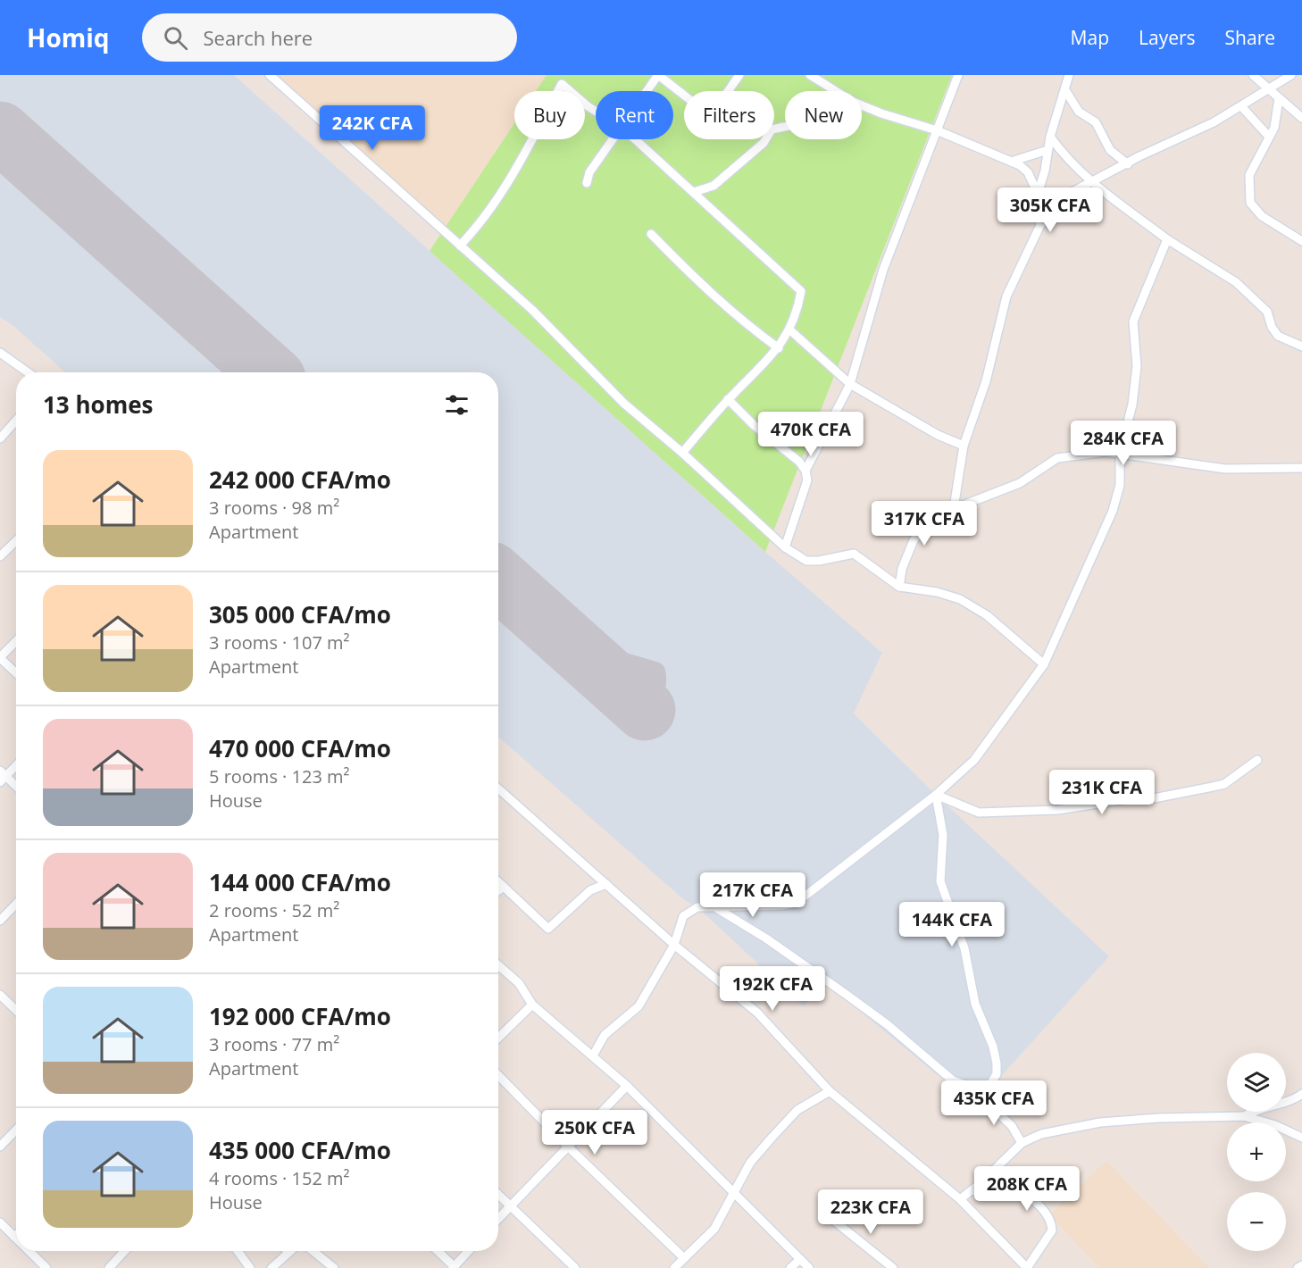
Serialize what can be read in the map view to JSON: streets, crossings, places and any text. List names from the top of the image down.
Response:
{
  "page": {
    "header": "Homiq",
    "search": "Search here",
    "nav": ["Map", "Layers", "Share"],
    "chip": [
      "Buy",
      "Rent",
      "Filters",
      "New"
    ],
    "price": [
      "242K CFA",
      "305K CFA",
      "470K CFA",
      "284K CFA",
      "317K CFA",
      "231K CFA",
      "217K CFA",
      "144K CFA",
      "192K CFA",
      "435K CFA",
      "250K CFA",
      "208K CFA",
      "223K CFA"
    ],
    "heading": "13 homes",
    "list": [
      {
        "name": "242 000 CFA/mo",
        "note": "3 rooms · 98 m² · Apartment"
      },
      {
        "name": "305 000 CFA/mo",
        "note": "3 rooms · 107 m² · Apartment"
      },
      {
        "name": "470 000 CFA/mo",
        "note": "5 rooms · 123 m² · House"
      },
      {
        "name": "144 000 CFA/mo",
        "note": "2 rooms · 52 m² · Apartment"
      },
      {
        "name": "192 000 CFA/mo",
        "note": "3 rooms · 77 m² · Apartment"
      },
      {
        "name": "435 000 CFA/mo",
        "note": "4 rooms · 152 m² · House"
      }
    ],
    "map_buttons": ["+", "−"]
  }
}
